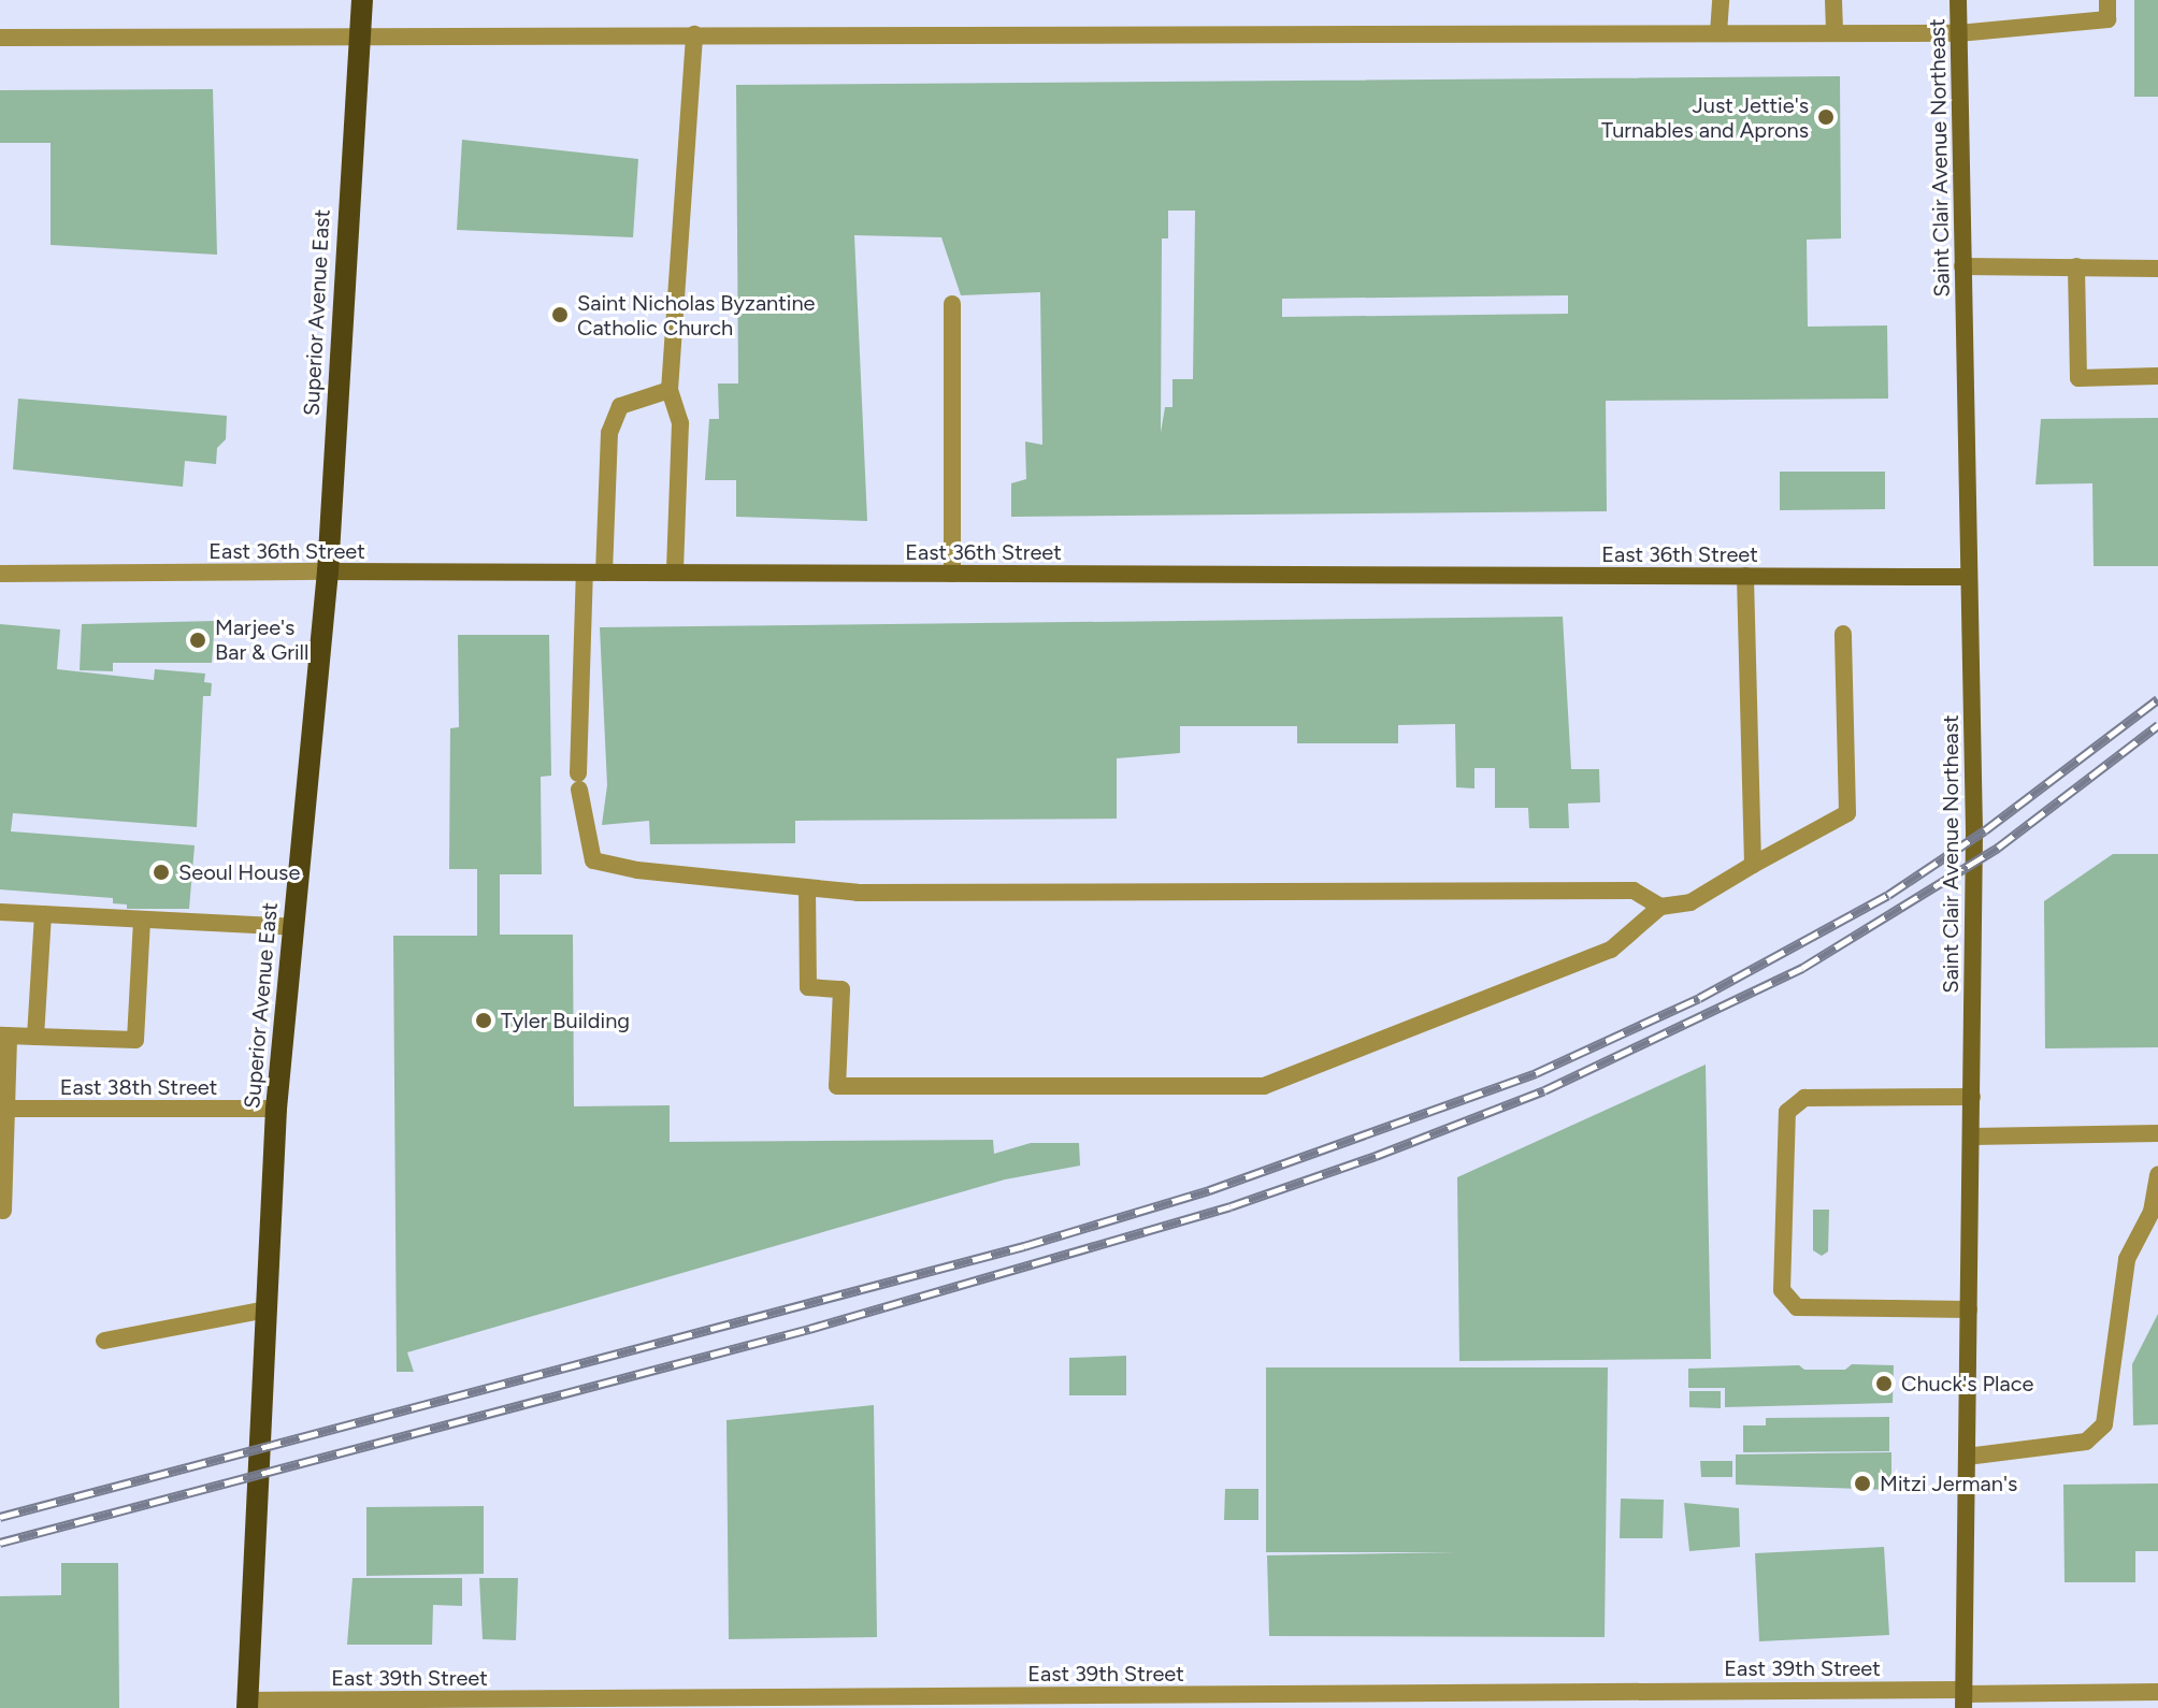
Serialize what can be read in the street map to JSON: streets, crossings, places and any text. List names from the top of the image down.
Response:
{
  "streets": {
    "main road": ["Saint Clair Avenue Northeast", "Superior Avenue East", "East 36th Street"],
    "street": ["East 38th Street", "East 39th Street"]
  },
  "crossings": [
    ["Saint Clair Avenue Northeast", "East 36th Street"],
    ["Saint Clair Avenue Northeast", "East 39th Street"],
    ["Superior Avenue East", "East 36th Street"],
    ["Superior Avenue East", "East 38th Street"],
    ["Superior Avenue East", "East 39th Street"]
  ],
  "places": [
    "Just Jettie's Turnables and Aprons",
    "Saint Nicholas Byzantine Catholic Church",
    "Marjee's Bar & Grill",
    "Seoul House",
    "Tyler Building",
    "Chuck's Place",
    "Mitzi Jerman's"
  ]
}
